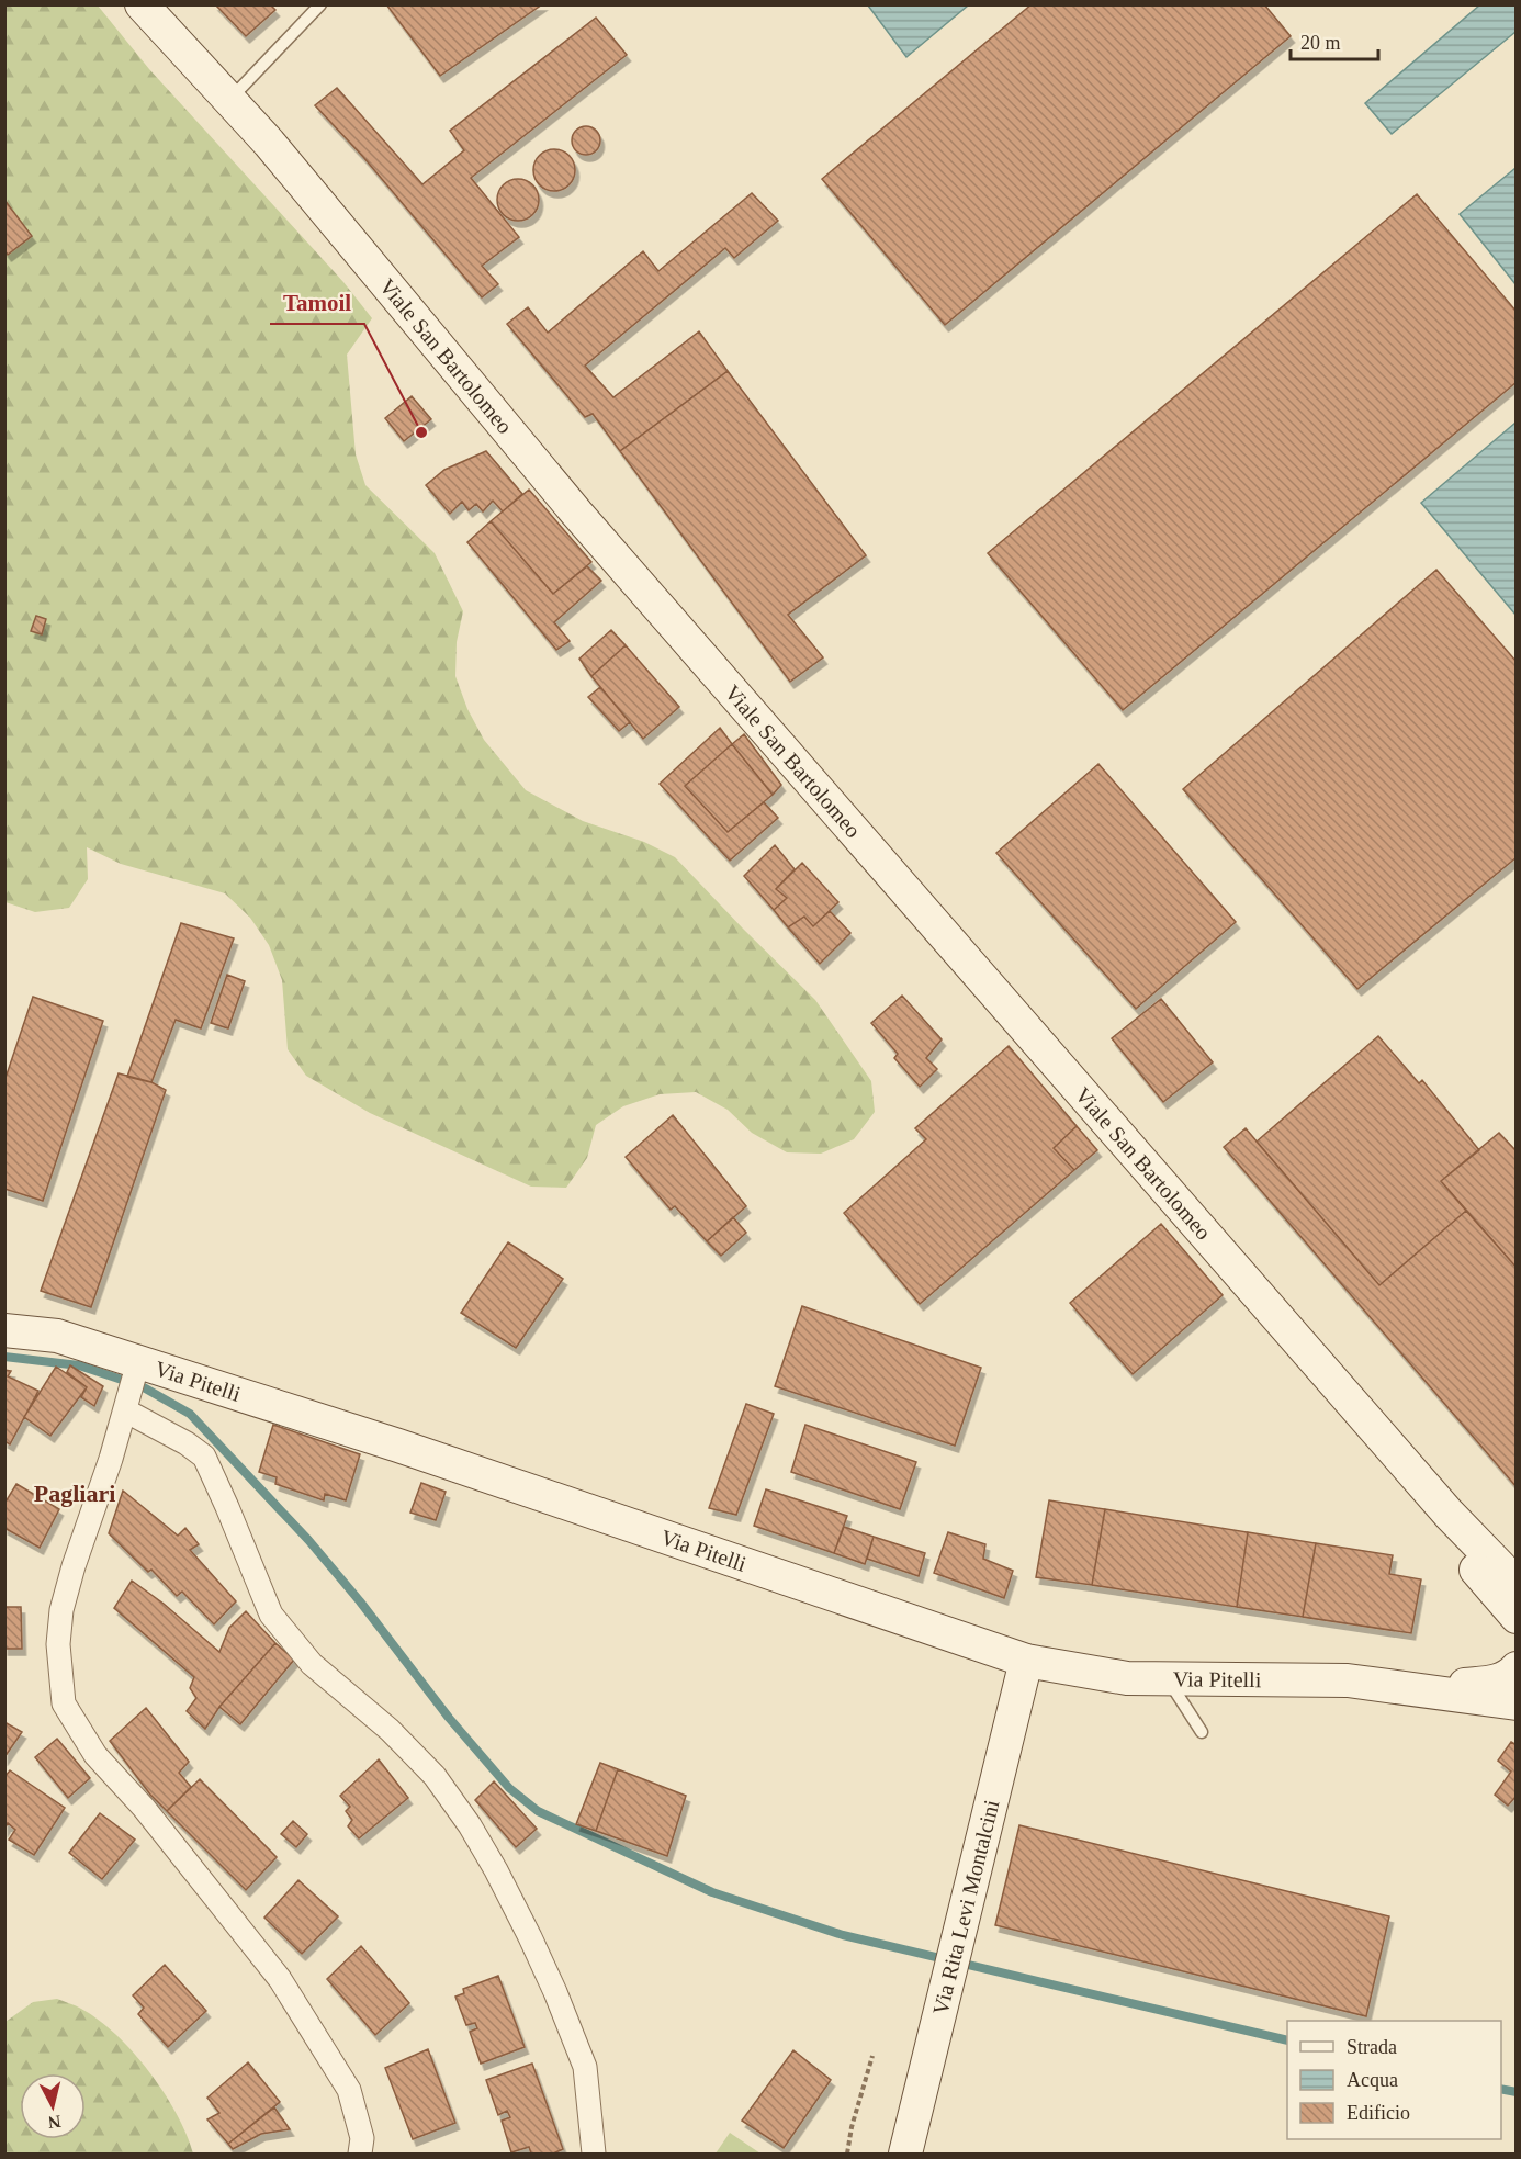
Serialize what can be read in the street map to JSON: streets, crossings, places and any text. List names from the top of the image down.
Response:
{
  "streets": {
    "main road": ["Viale San Bartolomeo", "Via Pitelli", "Via Rita Levi Montalcini"]
  },
  "crossings": [
    ["Via Pitelli", "Via Rita Levi Montalcini"]
  ],
  "districts": ["Pagliari"],
  "places": ["Tamoil"],
  "legend": ["Strada", "Acqua", "Edificio"],
  "scale_bar": "20 m",
  "north": "bottom"
}
